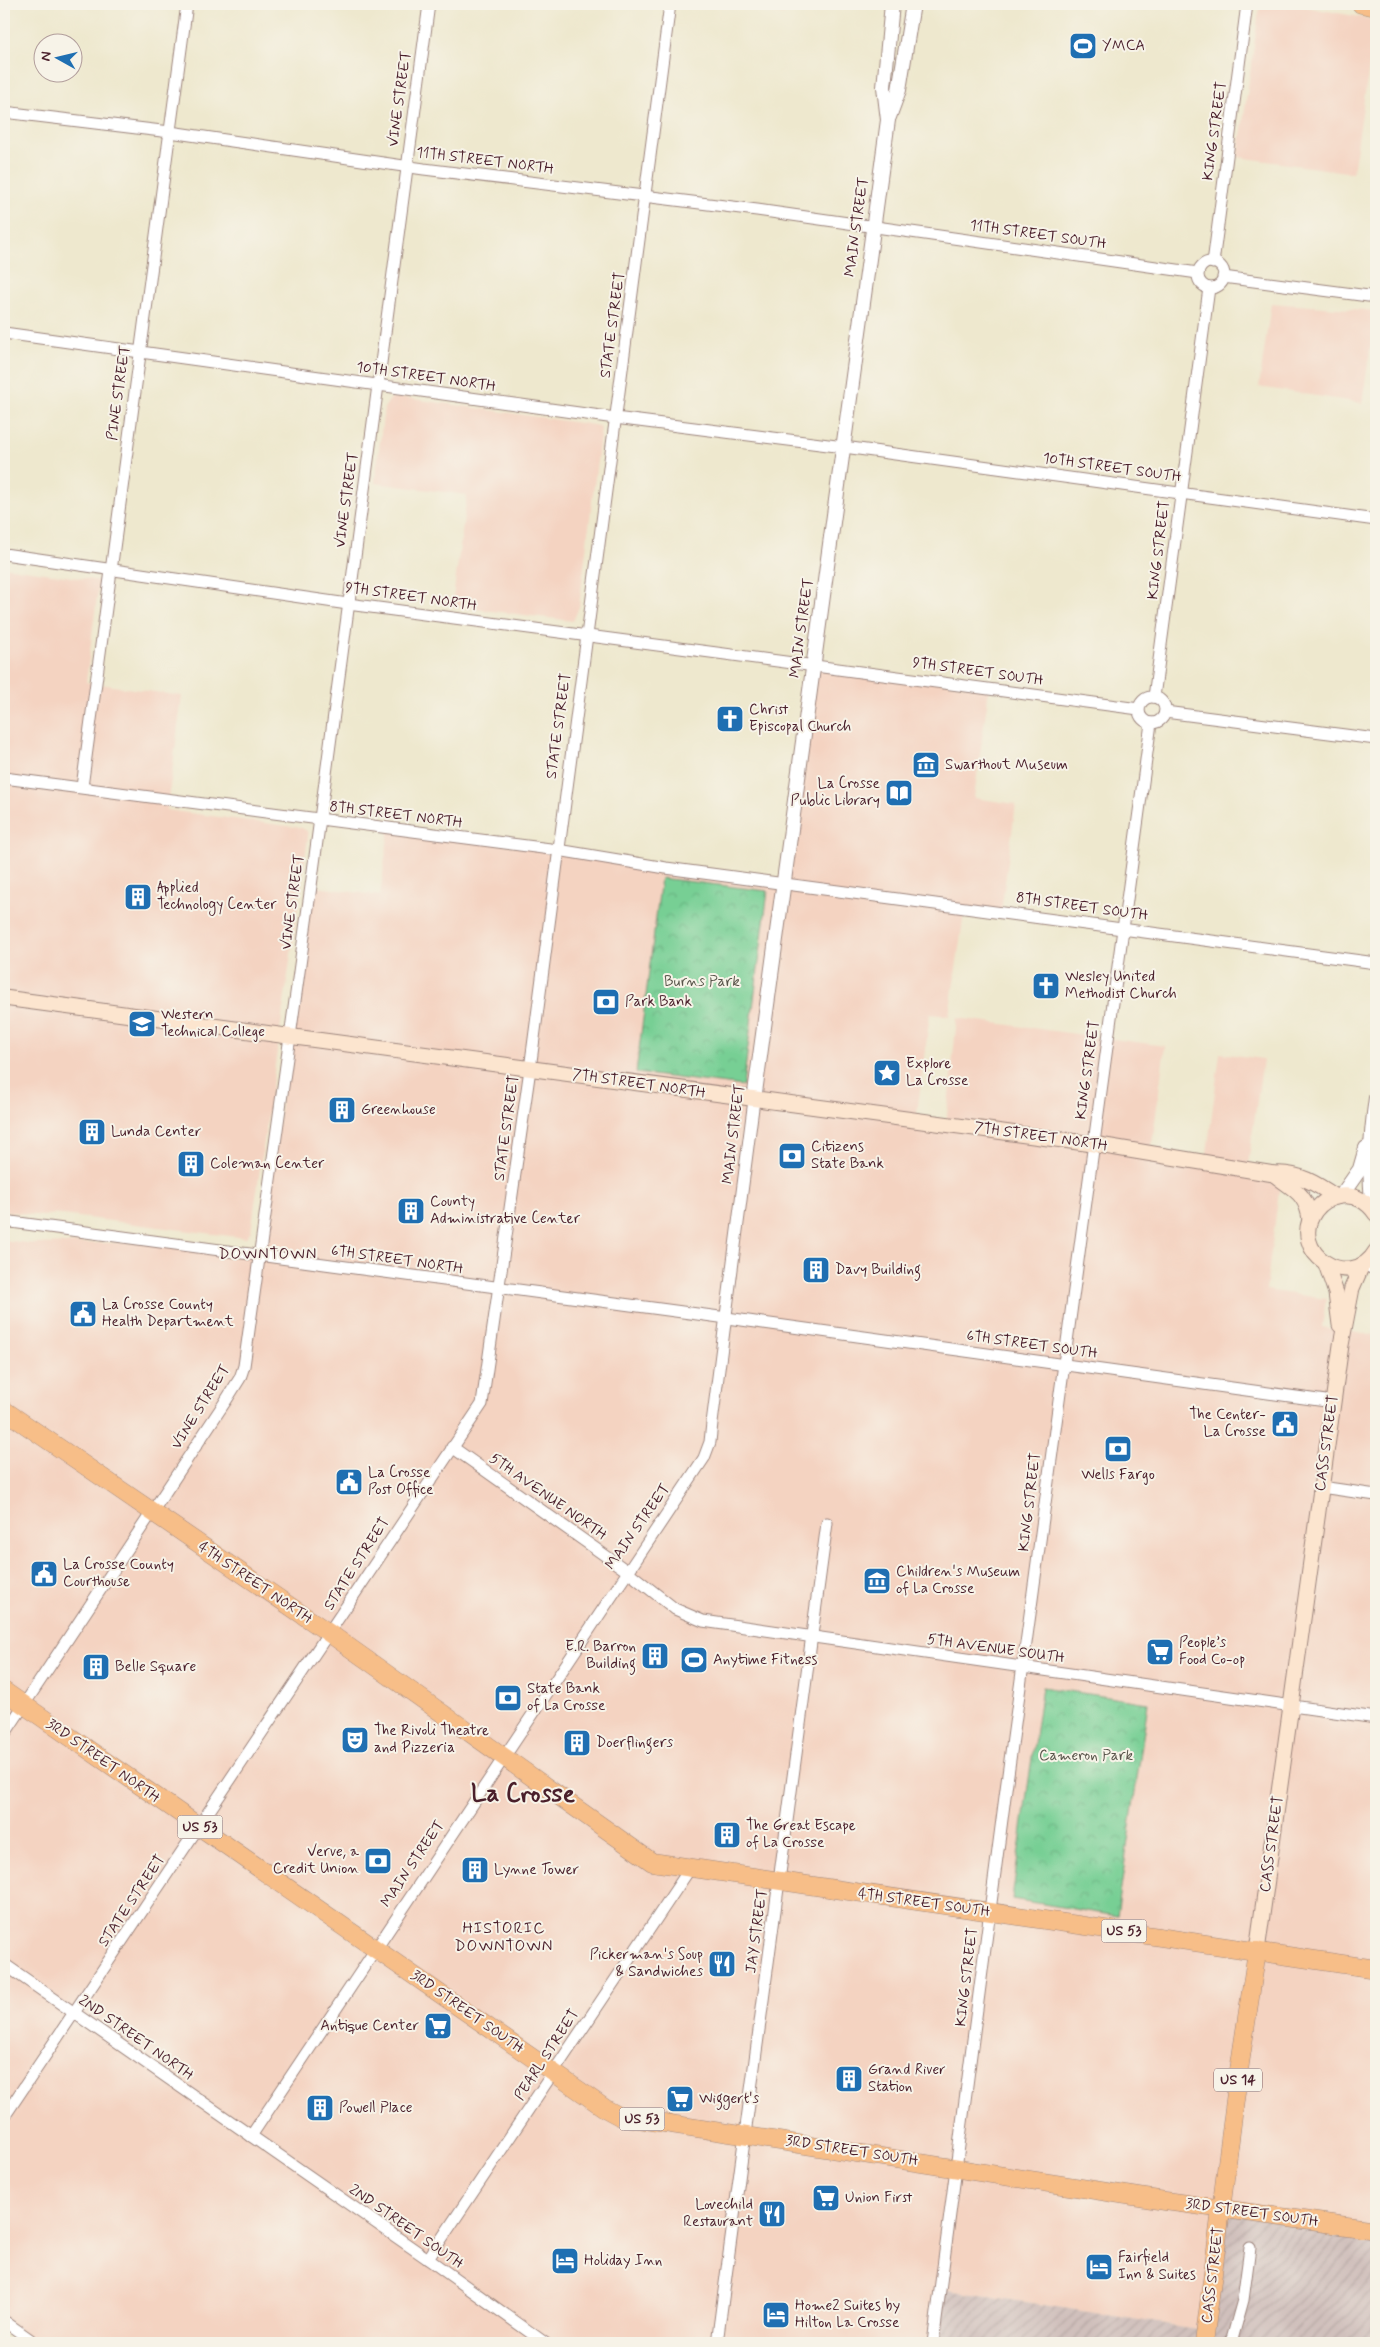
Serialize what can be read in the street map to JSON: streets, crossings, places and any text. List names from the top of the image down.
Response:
{
  "streets": {
    "main road": [
      "7TH STREET NORTH",
      "CASS STREET",
      "4TH STREET NORTH",
      "3RD STREET NORTH",
      "US 53",
      "4TH STREET SOUTH",
      "3RD STREET SOUTH",
      "US 14"
    ],
    "street": [
      "VINE STREET",
      "KING STREET",
      "11TH STREET NORTH",
      "MAIN STREET",
      "11TH STREET SOUTH",
      "STATE STREET",
      "10TH STREET NORTH",
      "PINE STREET",
      "10TH STREET SOUTH",
      "9TH STREET NORTH",
      "9TH STREET SOUTH",
      "8TH STREET NORTH",
      "8TH STREET SOUTH",
      "6TH STREET NORTH",
      "6TH STREET SOUTH",
      "5TH AVENUE NORTH",
      "5TH AVENUE SOUTH",
      "JAY STREET",
      "2ND STREET NORTH",
      "PEARL STREET",
      "2ND STREET SOUTH"
    ]
  },
  "crossings": [
    ["VINE STREET", "11TH STREET NORTH"],
    ["VINE STREET", "10TH STREET NORTH"],
    ["VINE STREET", "9TH STREET NORTH"],
    ["VINE STREET", "8TH STREET NORTH"],
    ["VINE STREET", "7TH STREET NORTH"],
    ["VINE STREET", "6TH STREET NORTH"],
    ["VINE STREET", "4TH STREET NORTH"],
    ["VINE STREET", "3RD STREET NORTH"],
    ["KING STREET", "11TH STREET SOUTH"],
    ["KING STREET", "10TH STREET SOUTH"],
    ["KING STREET", "9TH STREET SOUTH"],
    ["KING STREET", "8TH STREET SOUTH"],
    ["KING STREET", "7TH STREET NORTH"],
    ["KING STREET", "6TH STREET SOUTH"],
    ["KING STREET", "5TH AVENUE SOUTH"],
    ["KING STREET", "4TH STREET SOUTH"],
    ["KING STREET", "3RD STREET SOUTH"],
    ["11TH STREET NORTH", "MAIN STREET"],
    ["11TH STREET NORTH", "11TH STREET SOUTH"],
    ["11TH STREET NORTH", "STATE STREET"],
    ["11TH STREET NORTH", "PINE STREET"],
    ["MAIN STREET", "11TH STREET SOUTH"],
    ["MAIN STREET", "10TH STREET NORTH"],
    ["MAIN STREET", "10TH STREET SOUTH"],
    ["MAIN STREET", "9TH STREET NORTH"],
    ["MAIN STREET", "9TH STREET SOUTH"],
    ["MAIN STREET", "8TH STREET NORTH"],
    ["MAIN STREET", "8TH STREET SOUTH"],
    ["MAIN STREET", "7TH STREET NORTH"],
    ["MAIN STREET", "6TH STREET NORTH"],
    ["MAIN STREET", "6TH STREET SOUTH"],
    ["MAIN STREET", "5TH AVENUE NORTH"],
    ["MAIN STREET", "4TH STREET NORTH"],
    ["MAIN STREET", "5TH AVENUE SOUTH"],
    ["MAIN STREET", "3RD STREET NORTH"],
    ["MAIN STREET", "4TH STREET SOUTH"],
    ["MAIN STREET", "3RD STREET SOUTH"],
    ["MAIN STREET", "2ND STREET NORTH"],
    ["MAIN STREET", "2ND STREET SOUTH"],
    ["STATE STREET", "10TH STREET NORTH"],
    ["STATE STREET", "9TH STREET NORTH"],
    ["STATE STREET", "8TH STREET NORTH"],
    ["STATE STREET", "7TH STREET NORTH"],
    ["STATE STREET", "6TH STREET NORTH"],
    ["STATE STREET", "5TH AVENUE NORTH"],
    ["STATE STREET", "4TH STREET NORTH"],
    ["STATE STREET", "3RD STREET NORTH"],
    ["STATE STREET", "2ND STREET NORTH"],
    ["10TH STREET NORTH", "PINE STREET"],
    ["10TH STREET NORTH", "10TH STREET SOUTH"],
    ["PINE STREET", "9TH STREET NORTH"],
    ["PINE STREET", "8TH STREET NORTH"],
    ["9TH STREET NORTH", "9TH STREET SOUTH"],
    ["8TH STREET NORTH", "8TH STREET SOUTH"],
    ["7TH STREET NORTH", "CASS STREET"],
    ["6TH STREET NORTH", "6TH STREET SOUTH"],
    ["6TH STREET SOUTH", "CASS STREET"],
    ["CASS STREET", "5TH AVENUE SOUTH"],
    ["CASS STREET", "4TH STREET SOUTH"],
    ["CASS STREET", "3RD STREET SOUTH"],
    ["5TH AVENUE NORTH", "5TH AVENUE SOUTH"],
    ["4TH STREET NORTH", "4TH STREET SOUTH"],
    ["5TH AVENUE SOUTH", "JAY STREET"],
    ["3RD STREET NORTH", "3RD STREET SOUTH"],
    ["4TH STREET SOUTH", "JAY STREET"],
    ["4TH STREET SOUTH", "PEARL STREET"],
    ["JAY STREET", "3RD STREET SOUTH"],
    ["3RD STREET SOUTH", "PEARL STREET"],
    ["2ND STREET NORTH", "2ND STREET SOUTH"],
    ["PEARL STREET", "2ND STREET SOUTH"]
  ],
  "districts": ["DOWNTOWN", "La Crosse", "HISTORIC DOWNTOWN"],
  "parks": ["Burns Park", "Cameron Park"],
  "places": {
    "sports": ["YMCA", "Anytime Fitness"],
    "church": ["Christ Episcopal Church", "Wesley United Methodist Church"],
    "museum": ["Swarthout Museum", "Children's Museum of La Crosse"],
    "library": ["La Crosse Public Library"],
    "building": [
      "Applied Technology Center",
      "Greenhouse",
      "Lunda Center",
      "Coleman Center",
      "County Administrative Center",
      "Davy Building",
      "E.R. Barron Building",
      "Belle Square",
      "Doerflingers",
      "The Great Escape of La Crosse",
      "Lynne Tower",
      "Grand River Station",
      "Powell Place"
    ],
    "bank": [
      "Park Bank",
      "Citizens State Bank",
      "Wells Fargo",
      "State Bank of La Crosse",
      "Verve, a Credit Union"
    ],
    "school or university": ["Western Technical College"],
    "place": ["Explore La Crosse"],
    "public building": [
      "La Crosse County Health Department",
      "The Center- La Crosse",
      "La Crosse Post Office",
      "La Crosse County Courthouse"
    ],
    "supermarket": [
      "People’s Food Co-op",
      "Antique Center",
      "Wiggert's",
      "Union First"
    ],
    "theatre": ["The Rivoli Theatre and Pizzeria"],
    "restaurant": ["Pickerman's Soup & Sandwiches", "Lovechild Restaurant"],
    "hotel": ["Holiday Inn", "Fairfield Inn & Suites", "Home2 Suites by Hilton La Crosse"]
  },
  "north": "left"
}
